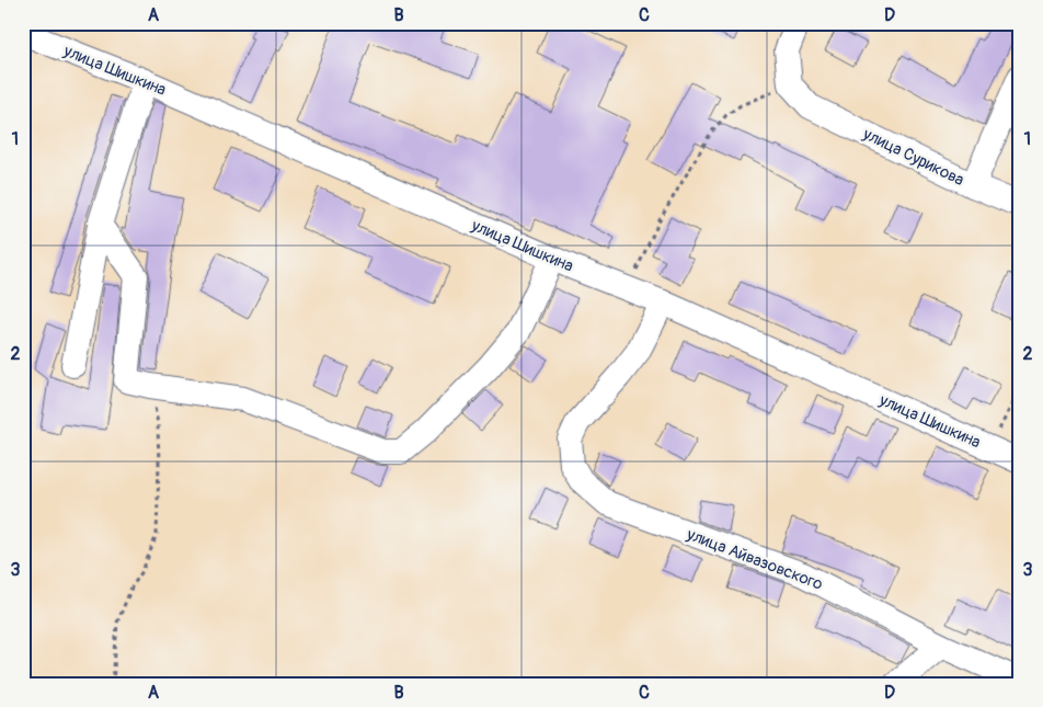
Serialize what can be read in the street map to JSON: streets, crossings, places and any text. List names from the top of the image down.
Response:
{
  "streets": {
    "street": ["улица Шишкина", "улица Сурикова", "улица Айвазовского"]
  },
  "crossings": [
    ["улица Шишкина", "улица Айвазовского"]
  ],
  "grid": {
    "columns": [
      "A",
      "B",
      "C",
      "D"
    ],
    "rows": ["1", "2", "3"]
  }
}
